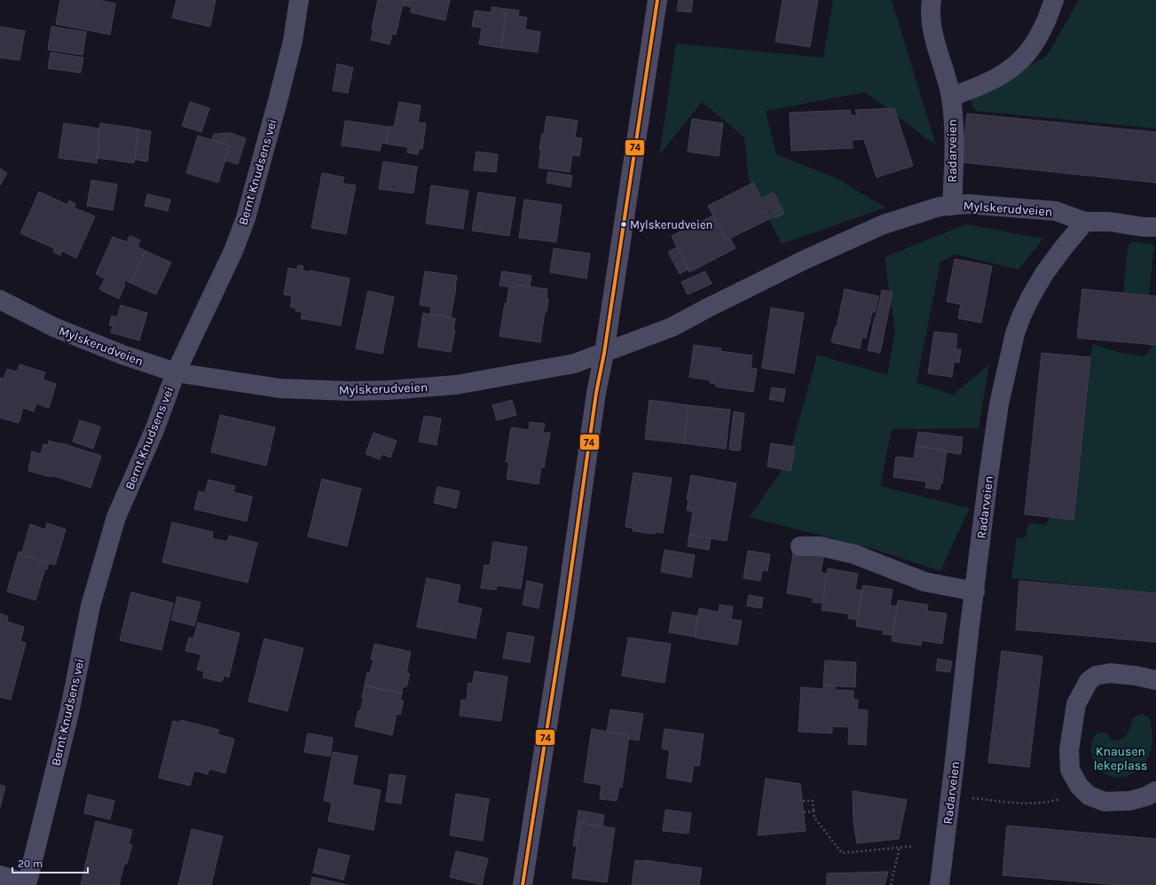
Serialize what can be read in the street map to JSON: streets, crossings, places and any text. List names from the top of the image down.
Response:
{
  "streets": {
    "street": ["Radarveien", "Bernt Knudsens vei", "Mylskerudveien"]
  },
  "crossings": [
    ["Radarveien", "Mylskerudveien"],
    ["Bernt Knudsens vei", "Mylskerudveien"]
  ],
  "parks": ["Knausen lekeplass"],
  "places": ["Mylskerudveien"],
  "lines": ["transit line 74"],
  "scale_bar": "20 m"
}
